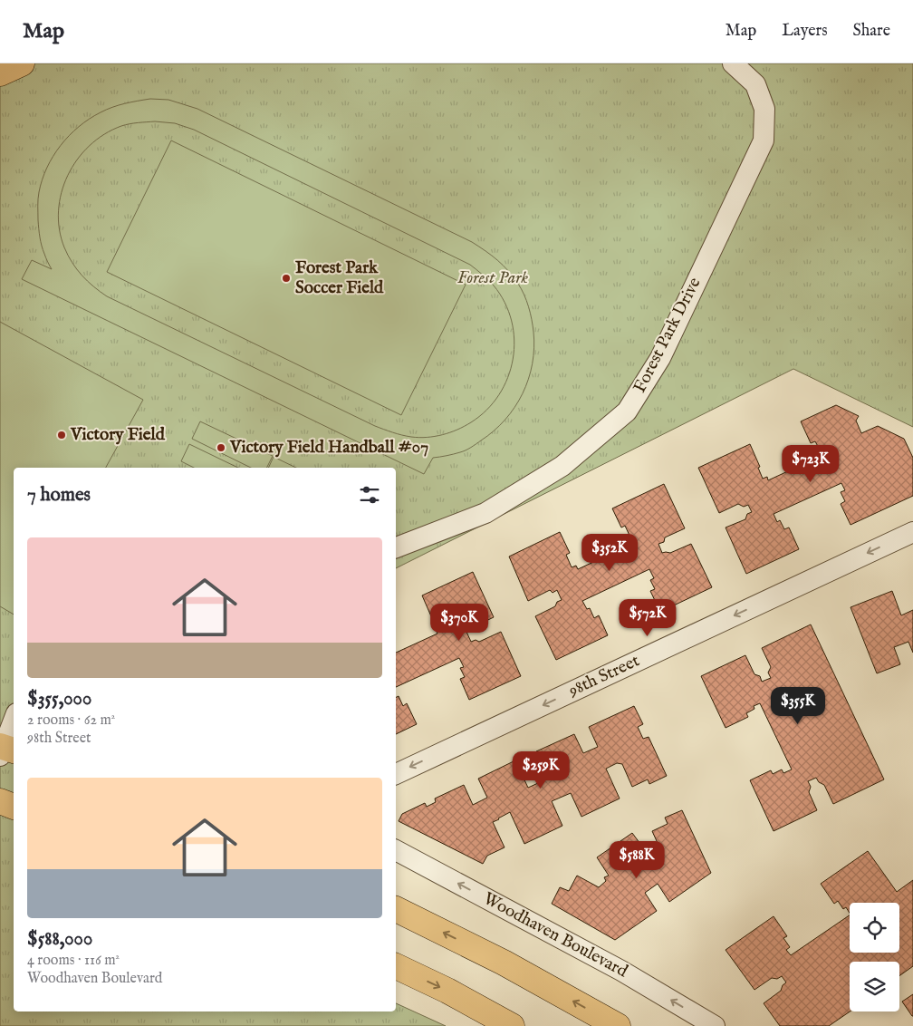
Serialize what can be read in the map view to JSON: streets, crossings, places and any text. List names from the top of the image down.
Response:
{
  "streets": {
    "street": ["Forest Park Drive", "98th Street", "Woodhaven Boulevard"]
  },
  "one_way": ["98th Street", "Woodhaven Boulevard"],
  "parks": ["Forest Park"],
  "places": ["Forest Park Soccer Field", "Victory Field", "Victory Field Handball #07"],
  "page": {
    "header": "Map",
    "nav": ["Map", "Layers", "Share"],
    "price": [
      "$723K",
      "$352K",
      "$572K",
      "$370K",
      "$355K",
      "$259K",
      "$588K"
    ],
    "heading": "7 homes",
    "list": [
      {
        "name": "$355,000",
        "note": "2 rooms · 62 m² · 98th Street"
      },
      {
        "name": "$588,000",
        "note": "4 rooms · 116 m² · Woodhaven Boulevard"
      }
    ]
  }
}
